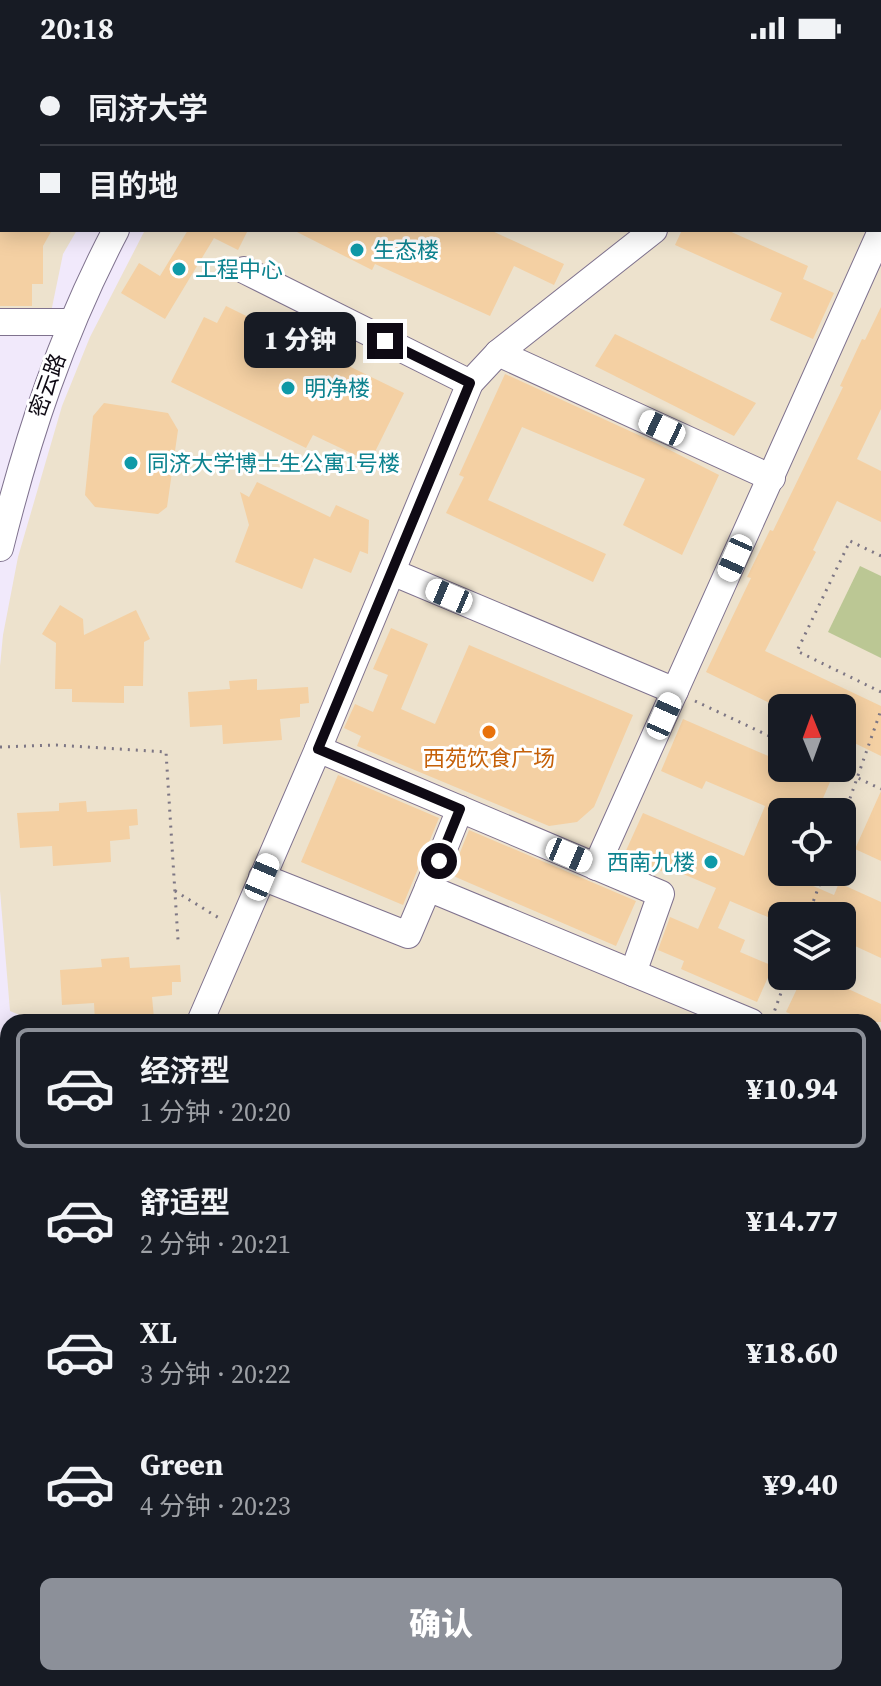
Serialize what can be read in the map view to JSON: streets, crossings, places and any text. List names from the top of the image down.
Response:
{
  "streets": {
    "street": ["密云路"]
  },
  "places": [
    "生态楼",
    "工程中心",
    "明净楼",
    "同济大学博士生公寓1号楼",
    "西苑饮食广场",
    "西南九楼"
  ],
  "north": "top",
  "page": {
    "status": "20:18",
    "banner": ["同济大学", "目的地"],
    "bubble": "1 分钟",
    "list": [
      {
        "name": "经济型",
        "note": "1 分钟 · 20:20",
        "value": "¥10.94"
      },
      {
        "name": "舒适型",
        "note": "2 分钟 · 20:21",
        "value": "¥14.77"
      },
      {
        "name": "XL",
        "note": "3 分钟 · 20:22",
        "value": "¥18.60"
      },
      {
        "name": "Green",
        "note": "4 分钟 · 20:23",
        "value": "¥9.40"
      }
    ],
    "buttons": "确认"
  }
}
